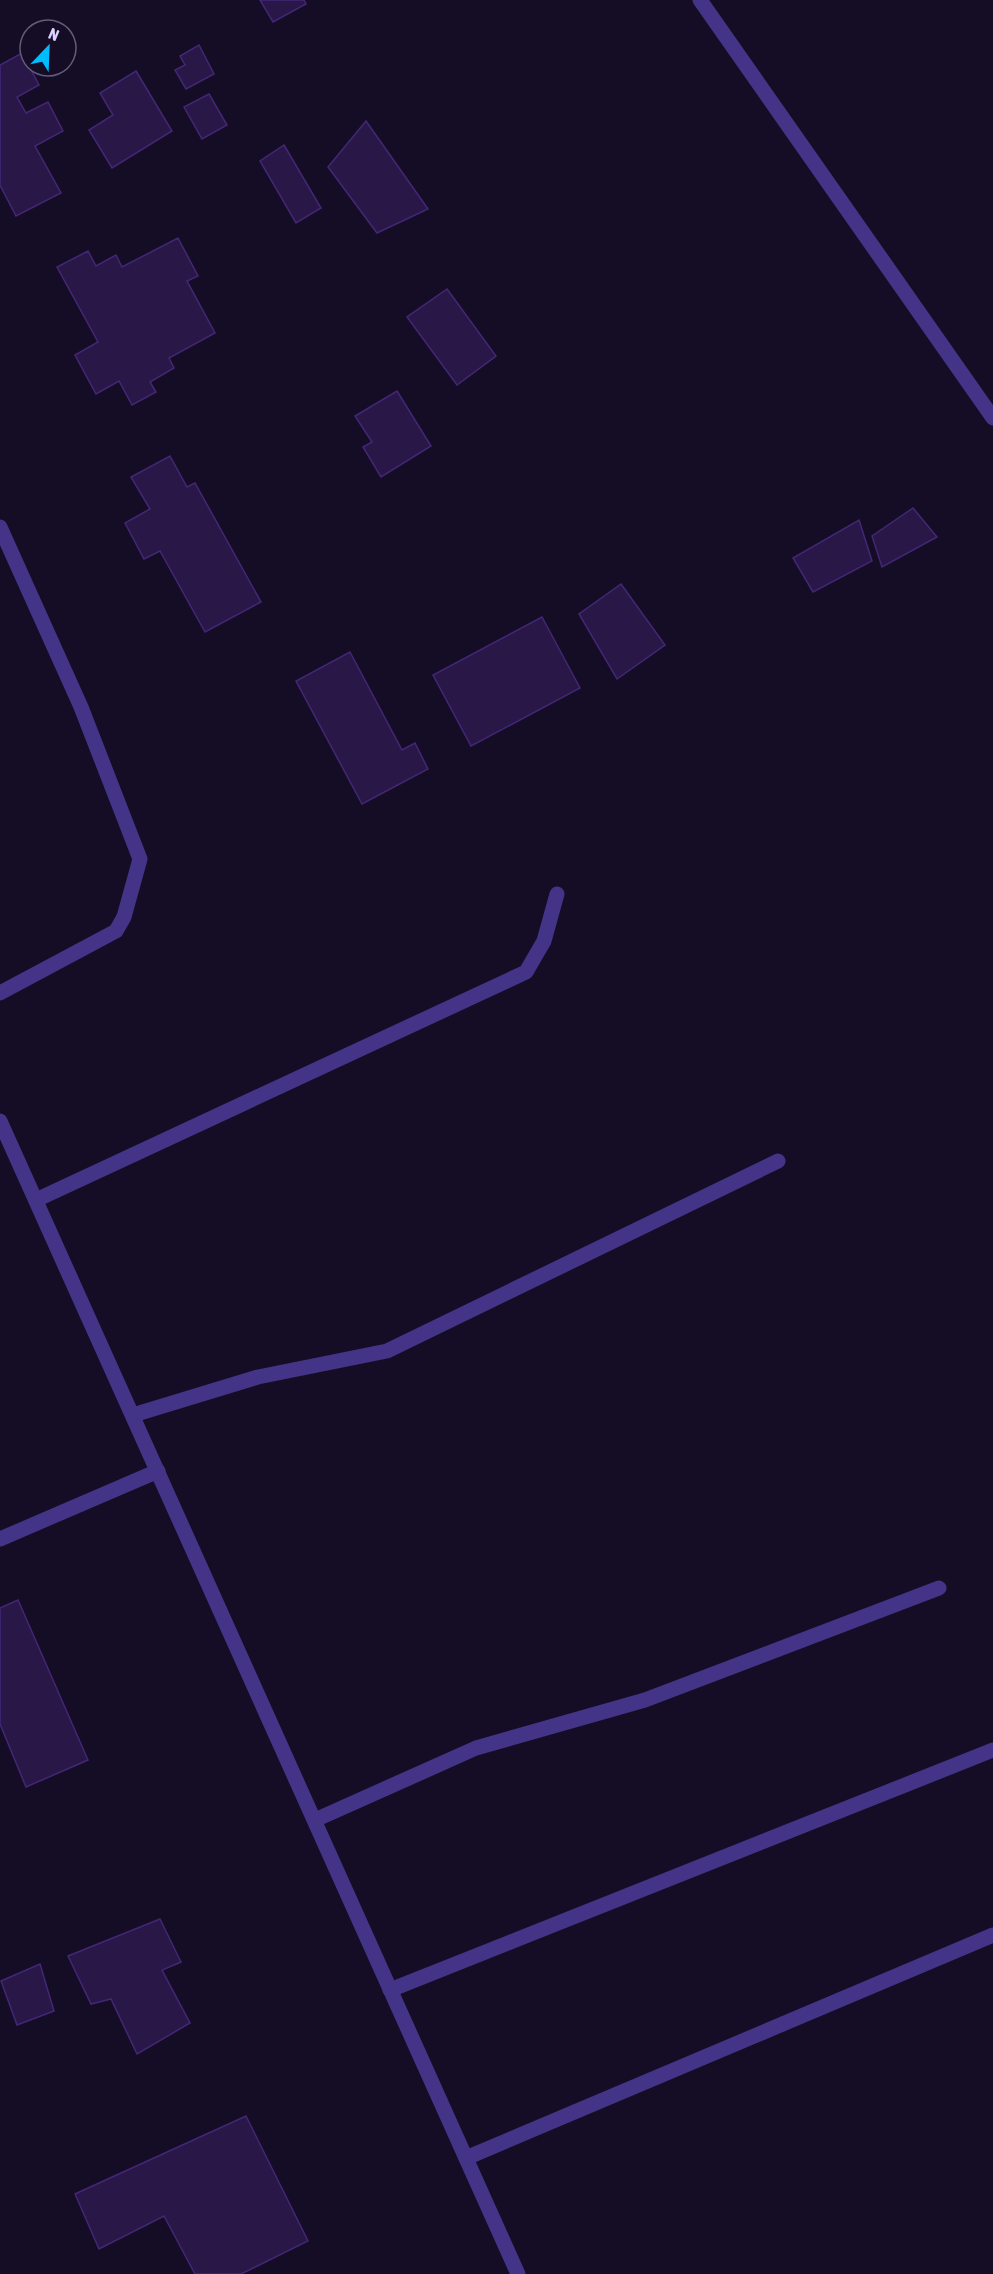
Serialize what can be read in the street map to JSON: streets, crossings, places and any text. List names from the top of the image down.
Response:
{
  "north": "top right"
}
